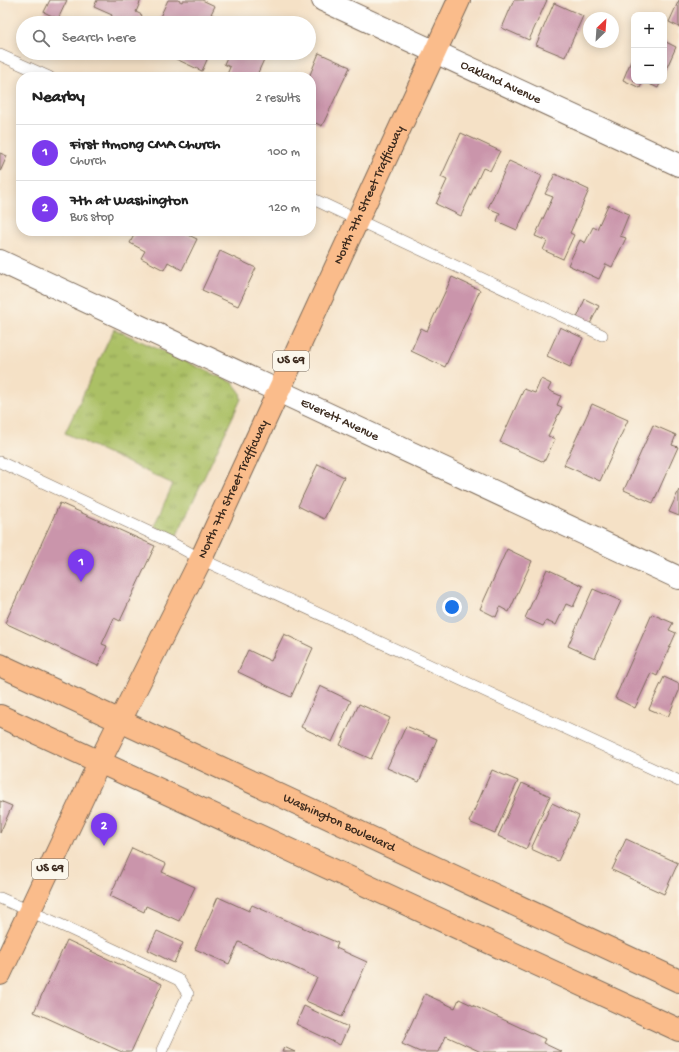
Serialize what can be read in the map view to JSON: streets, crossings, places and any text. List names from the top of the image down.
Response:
{
  "streets": {
    "main road": ["North 7th Street Trafficway", "US 69", "Washington Boulevard"],
    "street": ["Oakland Avenue", "Everett Avenue"]
  },
  "crossings": [
    ["Oakland Avenue", "North 7th Street Trafficway"],
    ["North 7th Street Trafficway", "Everett Avenue"],
    ["North 7th Street Trafficway", "Washington Boulevard"]
  ],
  "north": "top right",
  "page": {
    "map_buttons": ["+", "−"],
    "search": "Search here",
    "heading": ["Nearby", "2 results"],
    "list": [
      {
        "mark": "1",
        "name": "First Hmong CMA Church",
        "note": "Church",
        "value": "100 m"
      },
      {
        "mark": "2",
        "name": "7th at Washington",
        "note": "Bus stop",
        "value": "120 m"
      }
    ],
    "pins": ["1", "2"]
  }
}
